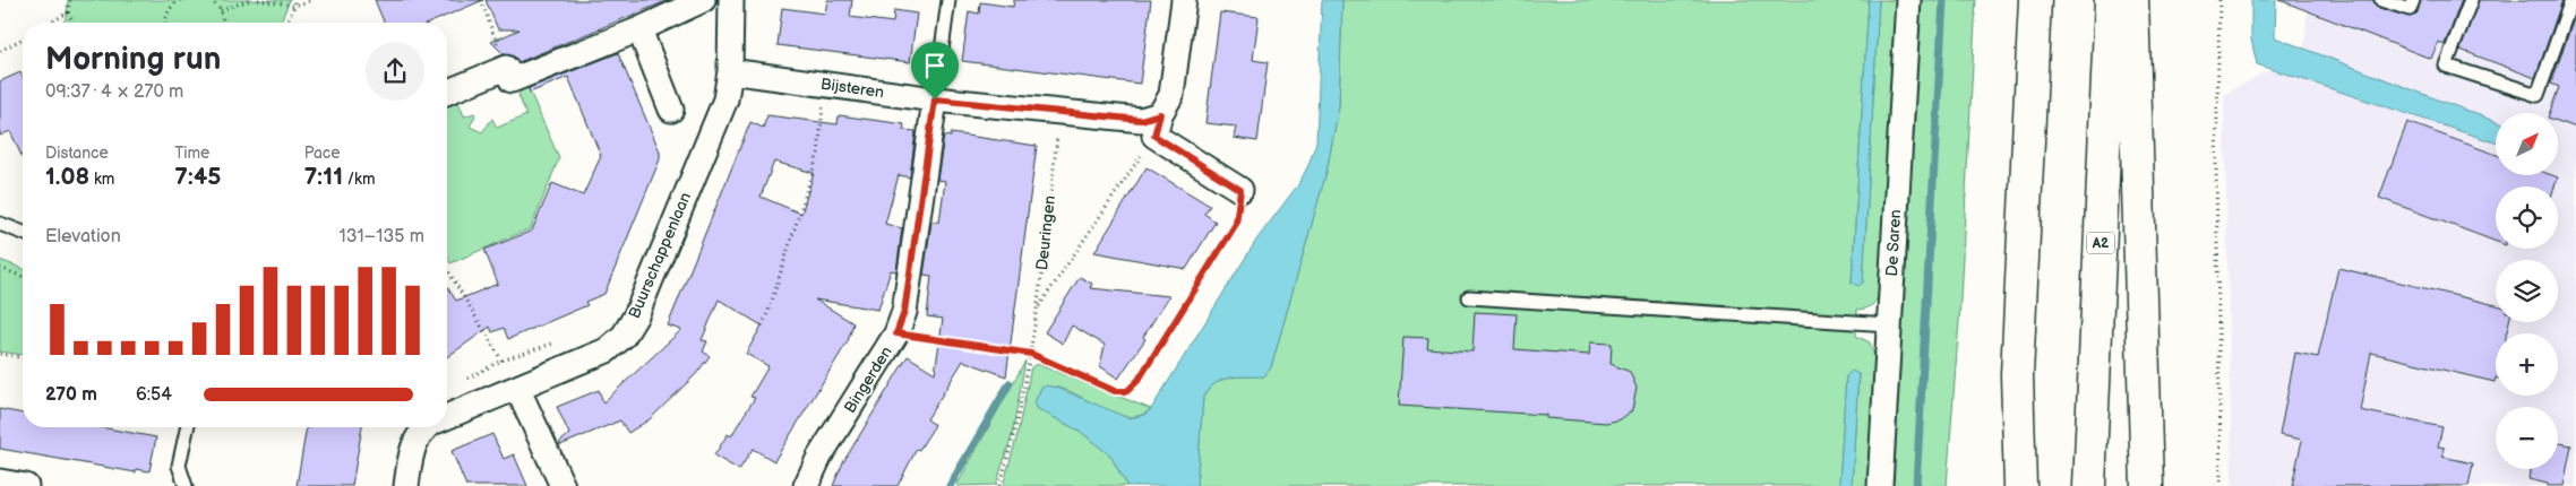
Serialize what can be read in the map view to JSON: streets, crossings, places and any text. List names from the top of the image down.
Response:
{
  "streets": {
    "highway": ["A2"],
    "street": [
      "Bijsteren",
      "De Saren",
      "Buurschappenlaan",
      "Bingerden"
    ],
    "path": ["Deuringen"]
  },
  "crossings": [
    ["Bijsteren", "Deuringen"],
    ["Bijsteren", "Buurschappenlaan"],
    ["Bijsteren", "Bingerden"]
  ],
  "north": "top right",
  "page": {
    "heading": ["Morning run", "09:37 · 4 × 270 m"],
    "map_buttons": ["+", "−"],
    "stats": [
      ["Distance", "1.08 km"],
      ["Time", "7:45"],
      ["Pace", "7:11 /km"]
    ],
    "chart": ["Elevation", "131–135 m"],
    "list": [
      {
        "name": "270 m",
        "note": "6:54"
      }
    ]
  }
}
